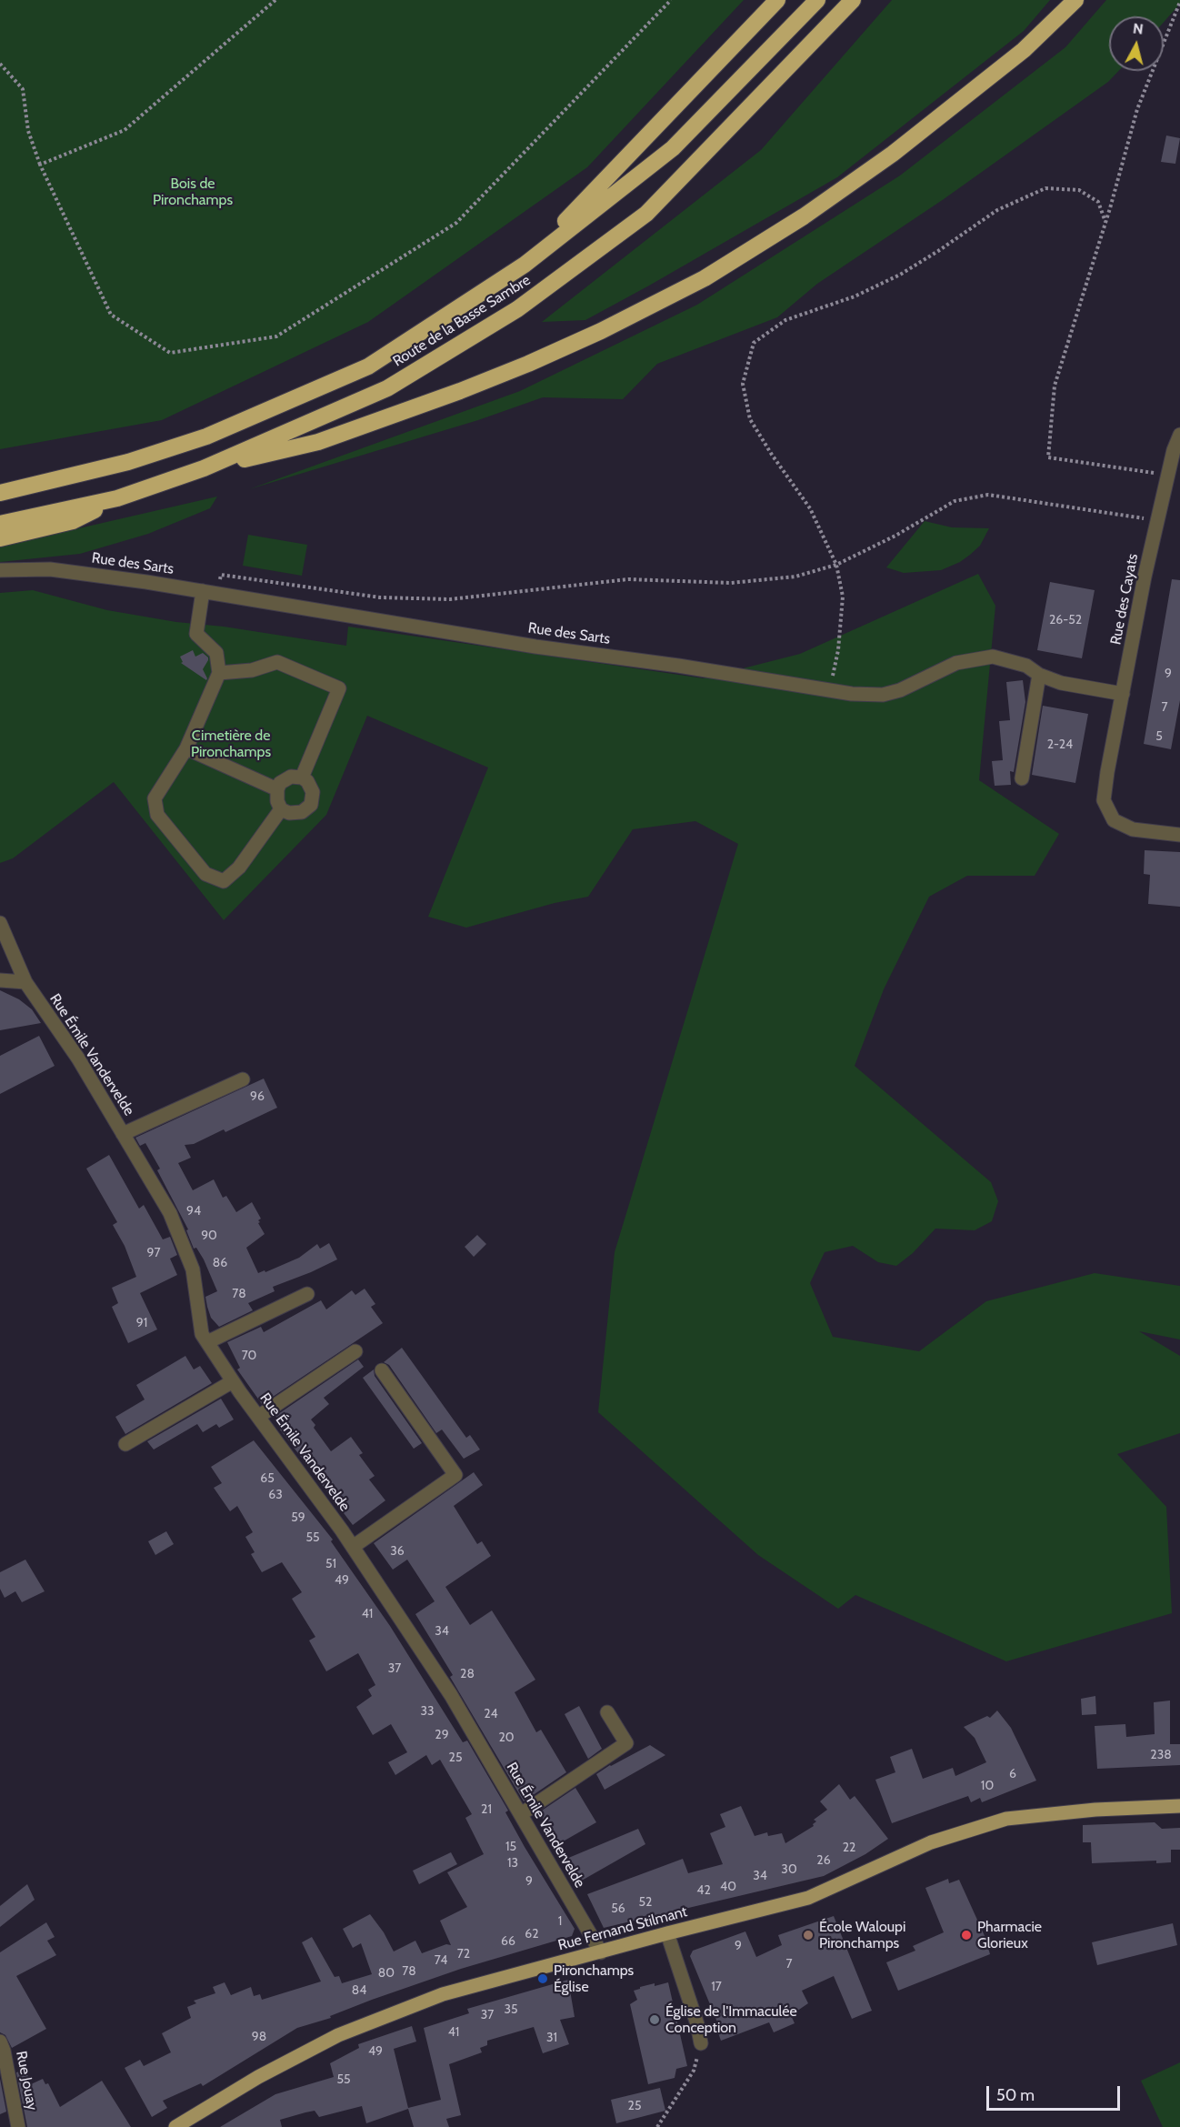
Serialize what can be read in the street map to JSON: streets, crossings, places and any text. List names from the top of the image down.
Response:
{
  "streets": {
    "highway": ["Route de la Basse Sambre"],
    "main road": ["Rue Fernand Stilmant"],
    "street": [
      "Rue des Sarts",
      "Rue des Cayats",
      "Rue Émile Vandervelde",
      "Rue Jouay"
    ]
  },
  "crossings": [
    ["Rue des Sarts", "Rue des Cayats"],
    ["Rue Émile Vandervelde", "Rue Fernand Stilmant"]
  ],
  "parks": ["Bois de Pironchamps", "Cimetière de Pironchamps"],
  "places": [
    "École Waloupi Pironchamps",
    "Pharmacie Glorieux",
    "Pironchamps Église",
    "Église de l'Immaculée Conception"
  ],
  "house_numbers": [
    "26-52",
    "9",
    "7",
    "5",
    "2-24",
    "96",
    "94",
    "90",
    "97",
    "86",
    "78",
    "91",
    "70",
    "65",
    "63",
    "59",
    "55",
    "36",
    "51",
    "49",
    "41",
    "34",
    "37",
    "28",
    "33",
    "24",
    "29",
    "20",
    "238",
    "25",
    "6",
    "10",
    "21",
    "15",
    "22",
    "26",
    "13",
    "30",
    "34",
    "9",
    "40",
    "42",
    "52",
    "56",
    "1",
    "62",
    "66",
    "9",
    "72",
    "74",
    "7",
    "78",
    "80",
    "17",
    "84",
    "35",
    "37",
    "41",
    "98",
    "31",
    "49",
    "55",
    "25"
  ],
  "scale_bar": "50 m",
  "north": "top"
}
